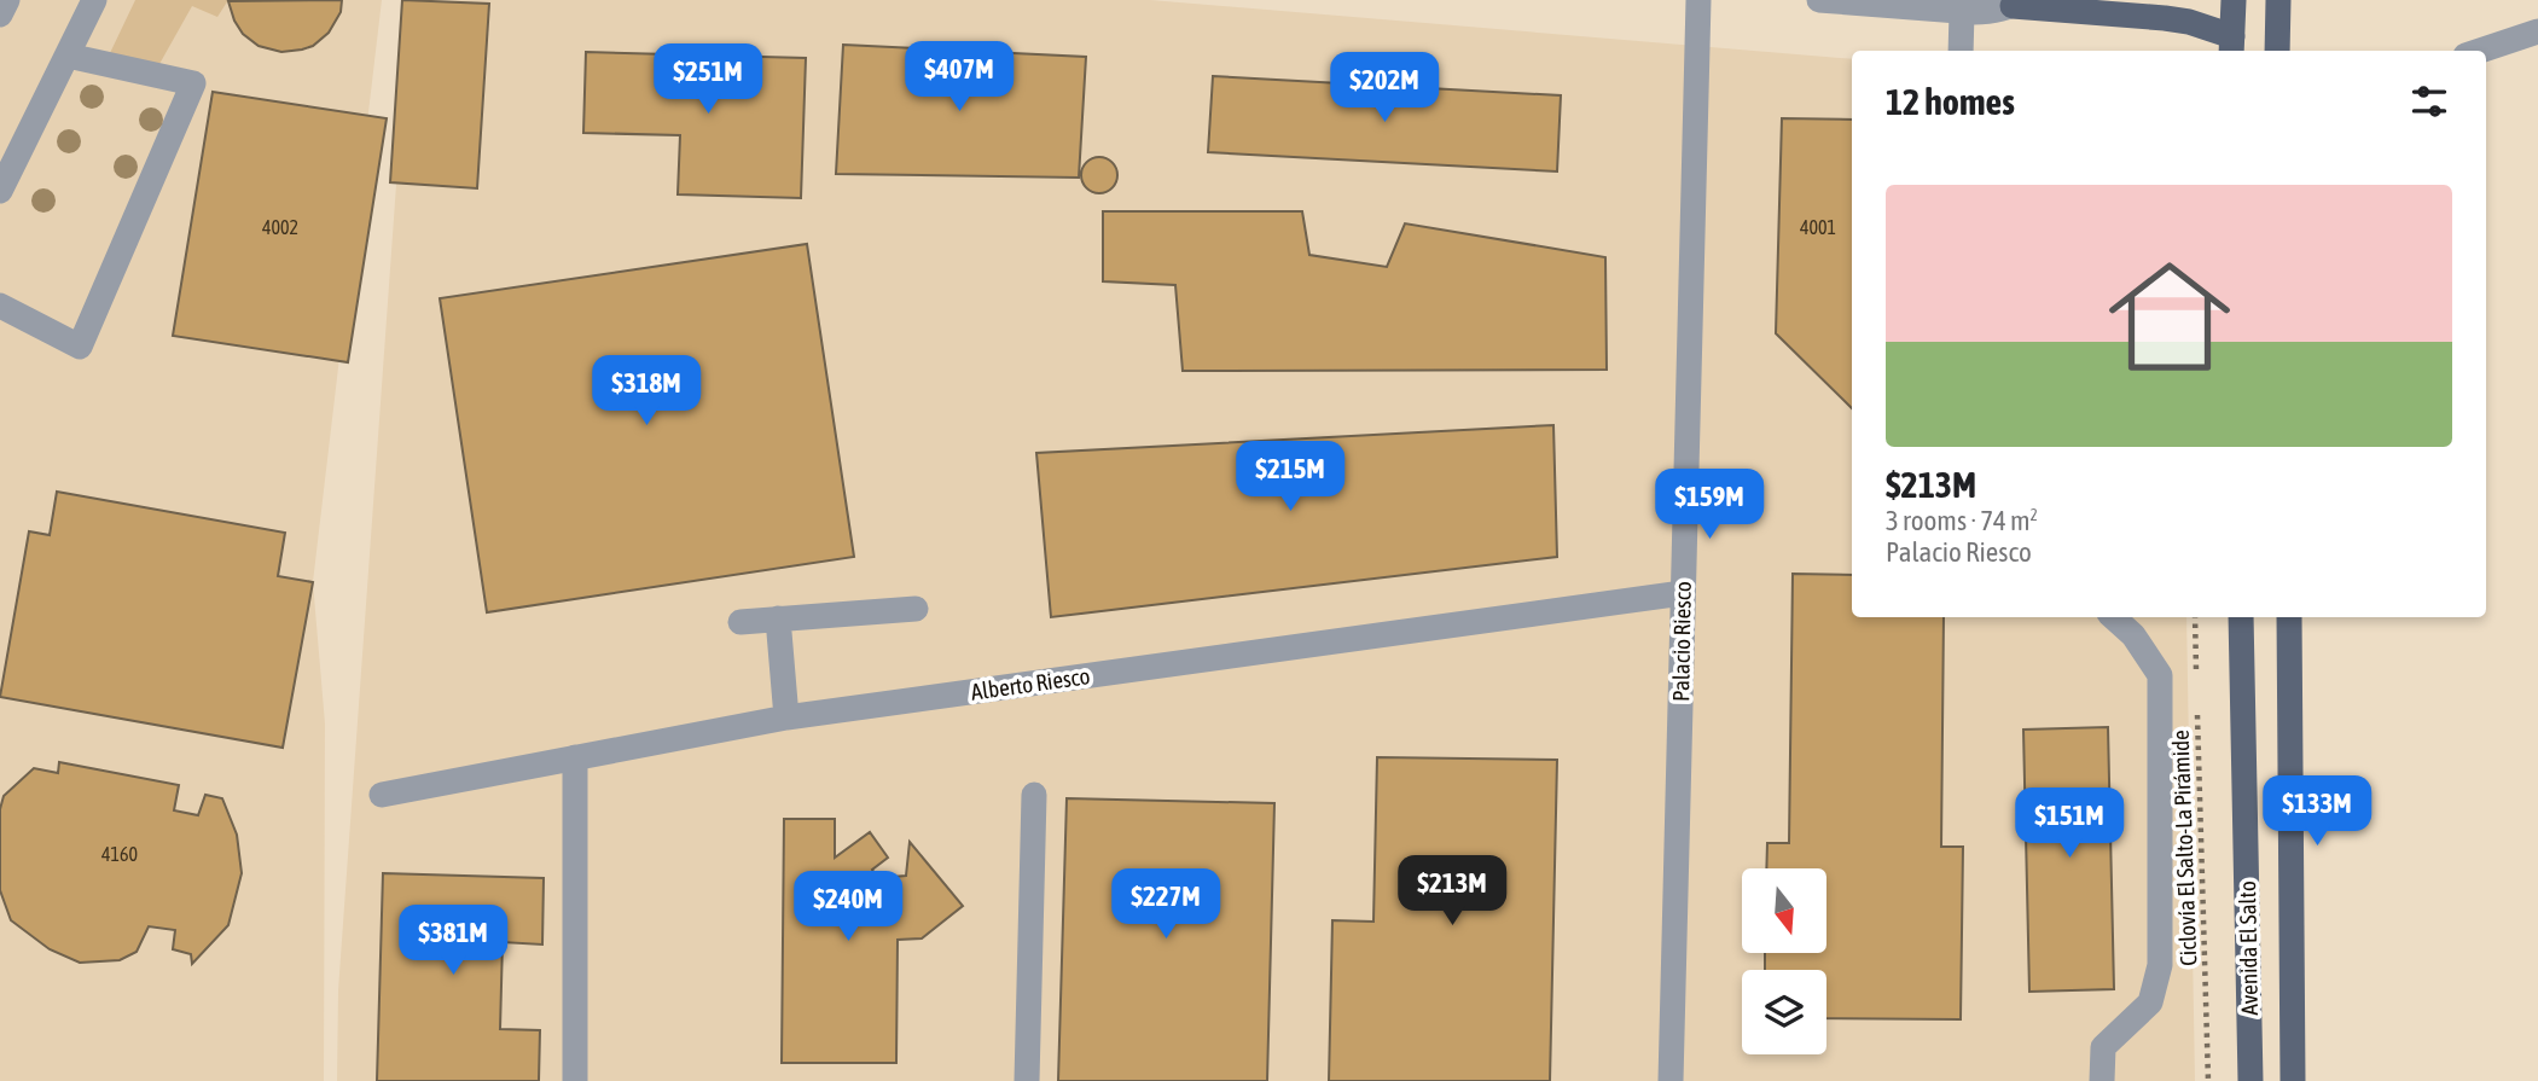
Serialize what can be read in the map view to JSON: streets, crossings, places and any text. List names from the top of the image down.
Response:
{
  "streets": {
    "main road": ["Avenida El Salto"],
    "street": ["Palacio Riesco", "Alberto Riesco"],
    "path": ["Ciclovía El Salto-La Pirámide"]
  },
  "crossings": [
    ["Palacio Riesco", "Alberto Riesco"]
  ],
  "house_numbers": ["4002", "4001", "4160"],
  "north": "bottom",
  "page": {
    "price": [
      "$407M",
      "$251M",
      "$202M",
      "$318M",
      "$215M",
      "$159M",
      "$133M",
      "$151M",
      "$213M",
      "$227M",
      "$240M",
      "$381M"
    ],
    "heading": "12 homes",
    "list": [
      {
        "name": "$213M",
        "note": "3 rooms · 74 m² · Palacio Riesco"
      }
    ]
  }
}
